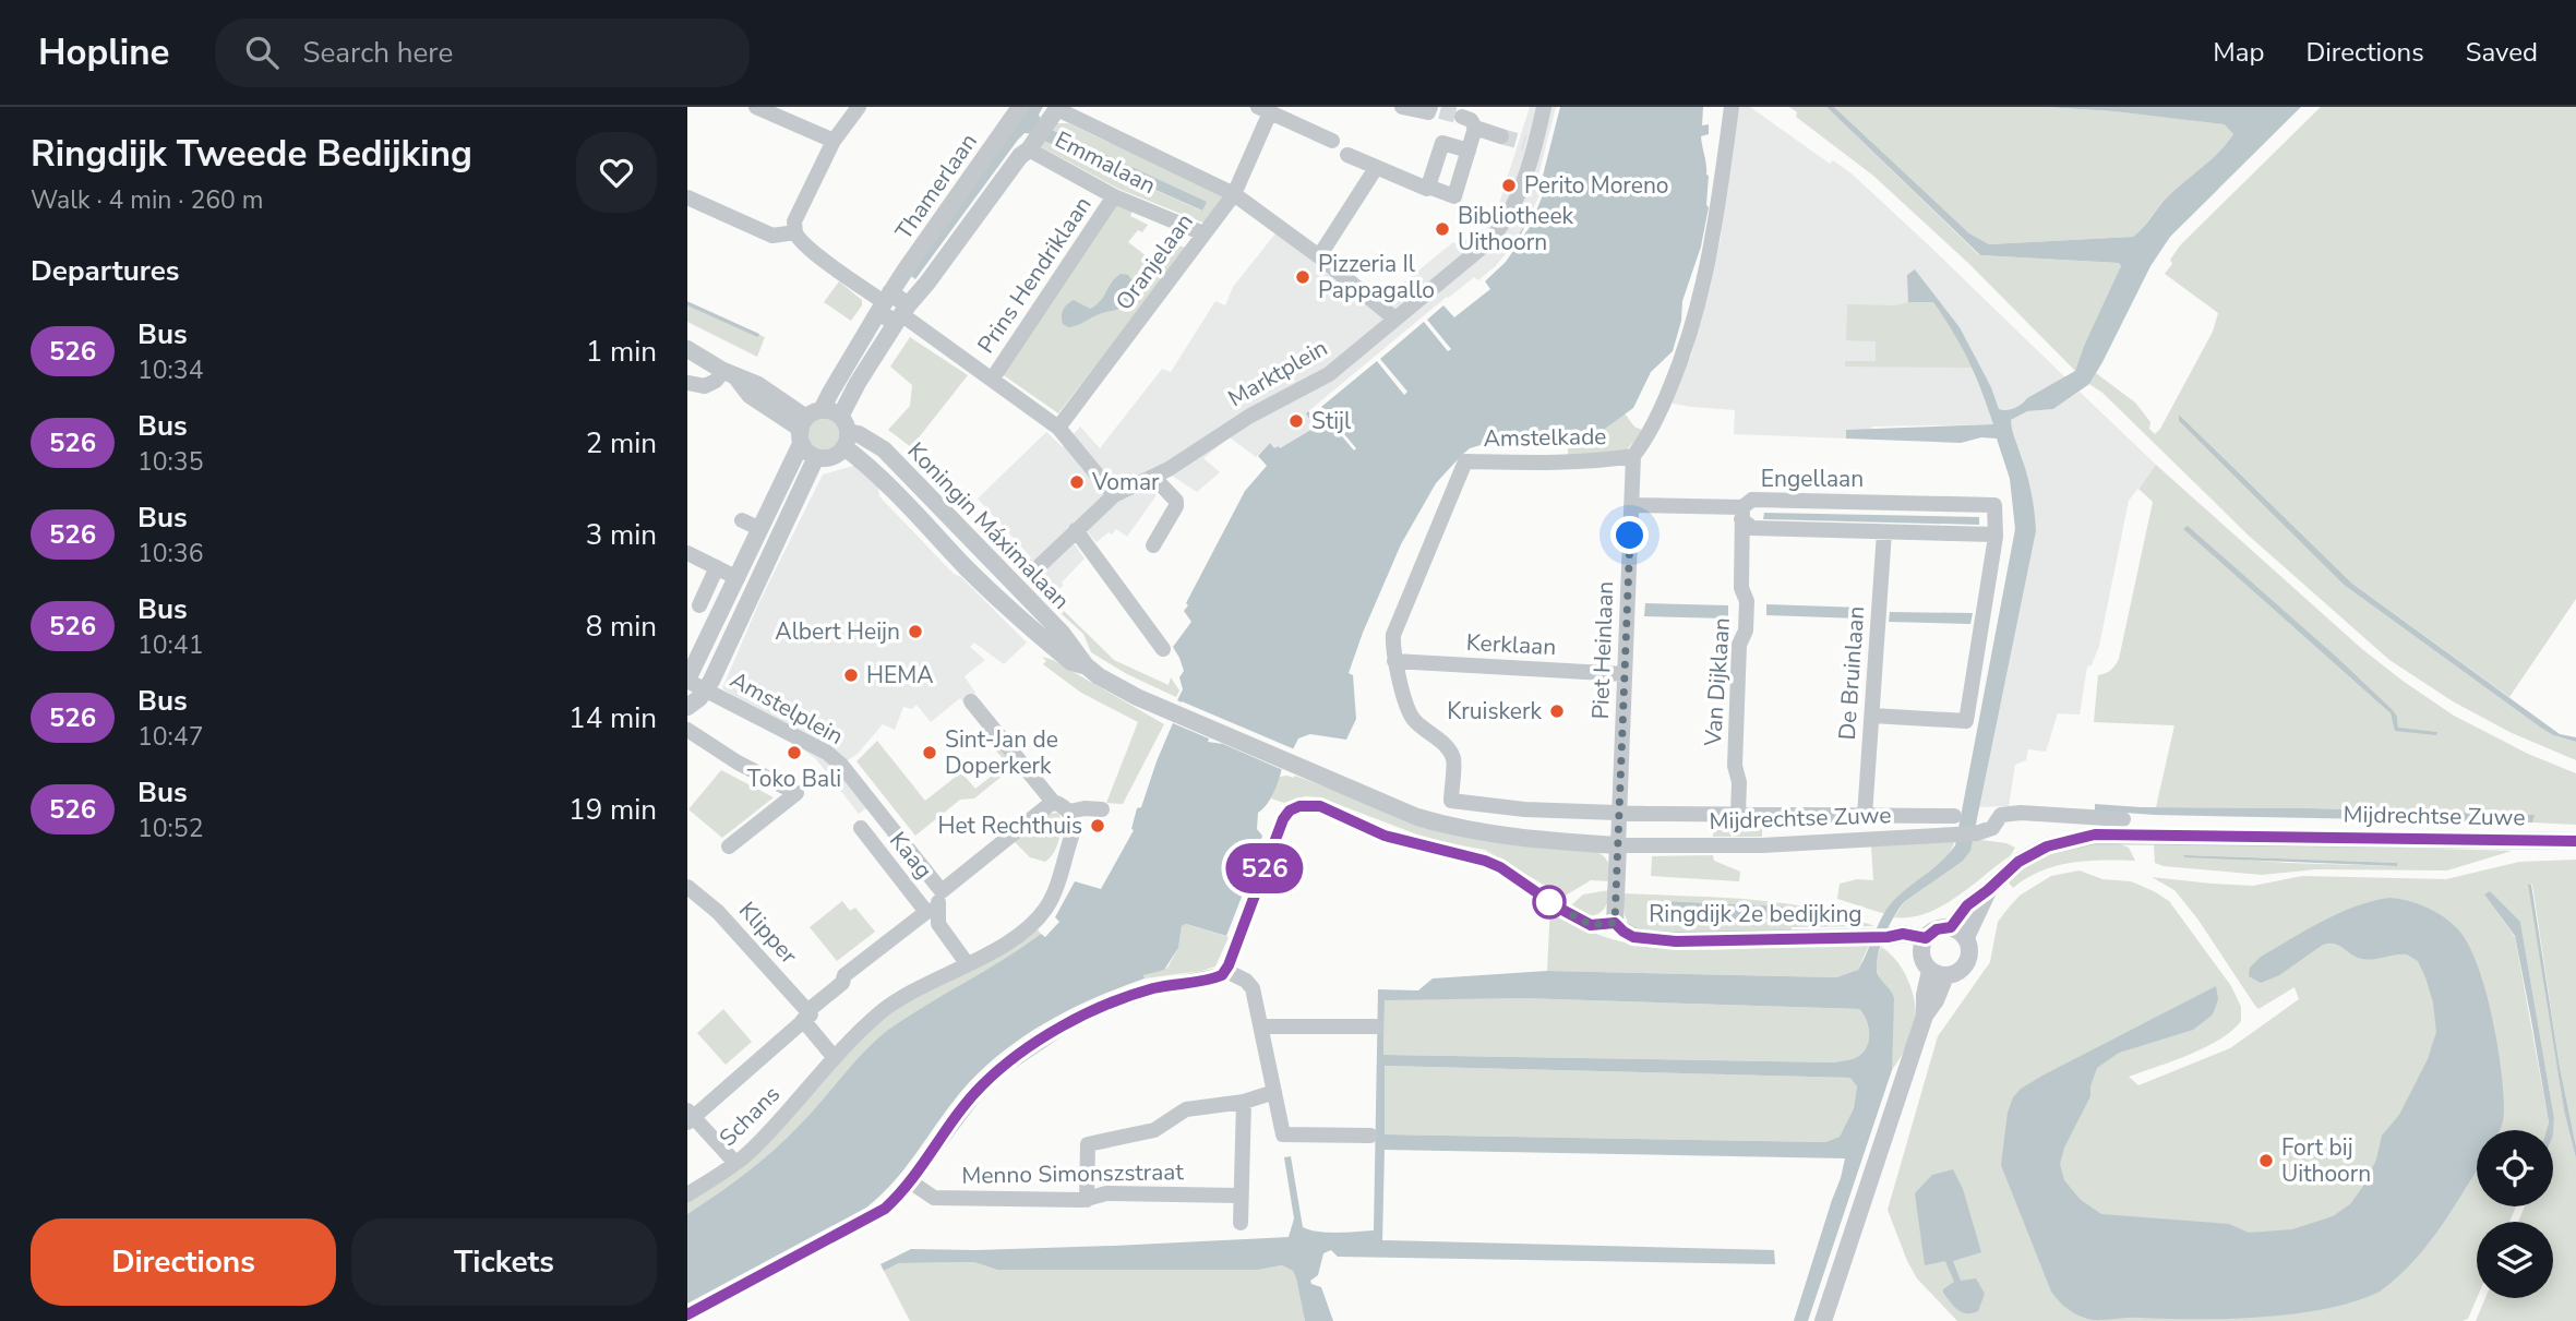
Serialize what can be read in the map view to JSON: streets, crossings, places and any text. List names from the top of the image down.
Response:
{
  "streets": {
    "street": [
      "Emmalaan",
      "Thamerlaan",
      "Oranjelaan",
      "Prins Hendriklaan",
      "Marktplein",
      "Amstelkade",
      "Engellaan",
      "Koningin Máximalaan",
      "Kerklaan",
      "Piet Heinlaan",
      "De Bruinlaan",
      "Van Dijklaan",
      "Amstelplein",
      "Mijdrechtse Zuwe",
      "Kaag",
      "Ringdijk 2e bedijking",
      "Klipper",
      "Schans",
      "Menno Simonszstraat"
    ]
  },
  "crossings": [
    ["Emmalaan", "Oranjelaan"],
    ["Emmalaan", "Prins Hendriklaan"],
    ["Thamerlaan", "Koningin Máximalaan"],
    ["Thamerlaan", "Amstelplein"],
    ["Amstelkade", "Kerklaan"],
    ["Amstelkade", "Piet Heinlaan"],
    ["Amstelkade", "Mijdrechtse Zuwe"],
    ["Engellaan", "Piet Heinlaan"],
    ["Engellaan", "De Bruinlaan"],
    ["Engellaan", "Van Dijklaan"],
    ["Koningin Máximalaan", "Mijdrechtse Zuwe"],
    ["Kerklaan", "Piet Heinlaan"],
    ["Piet Heinlaan", "Mijdrechtse Zuwe"],
    ["Piet Heinlaan", "Ringdijk 2e bedijking"],
    ["De Bruinlaan", "Mijdrechtse Zuwe"],
    ["Van Dijklaan", "Mijdrechtse Zuwe"],
    ["Mijdrechtse Zuwe", "Ringdijk 2e bedijking"],
    ["Kaag", "Schans"],
    ["Klipper", "Schans"]
  ],
  "places": [
    "Perito Moreno",
    "Bibliotheek Uithoorn",
    "Pizzeria Il Pappagallo",
    "Stijl",
    "Vomar",
    "Albert Heijn",
    "HEMA",
    "Kruiskerk",
    "Toko Bali",
    "Sint-Jan de Doperkerk",
    "Het Rechthuis",
    "Fort bij Uithoorn"
  ],
  "lines": ["bus line 526"],
  "page": {
    "header": "Hopline",
    "search": "Search here",
    "nav": ["Map", "Directions", "Saved"],
    "heading": [
      ["Ringdijk Tweede Bedijking", "Walk · 4 min · 260 m"],
      "Departures"
    ],
    "on_map": "526",
    "list": [
      {
        "mark": "526",
        "name": "Bus",
        "note": "10:34",
        "value": "1 min"
      },
      {
        "mark": "526",
        "name": "Bus",
        "note": "10:35",
        "value": "2 min"
      },
      {
        "mark": "526",
        "name": "Bus",
        "note": "10:36",
        "value": "3 min"
      },
      {
        "mark": "526",
        "name": "Bus",
        "note": "10:41",
        "value": "8 min"
      },
      {
        "mark": "526",
        "name": "Bus",
        "note": "10:47",
        "value": "14 min"
      },
      {
        "mark": "526",
        "name": "Bus",
        "note": "10:52",
        "value": "19 min"
      }
    ],
    "buttons": ["Directions", "Tickets"]
  }
}
